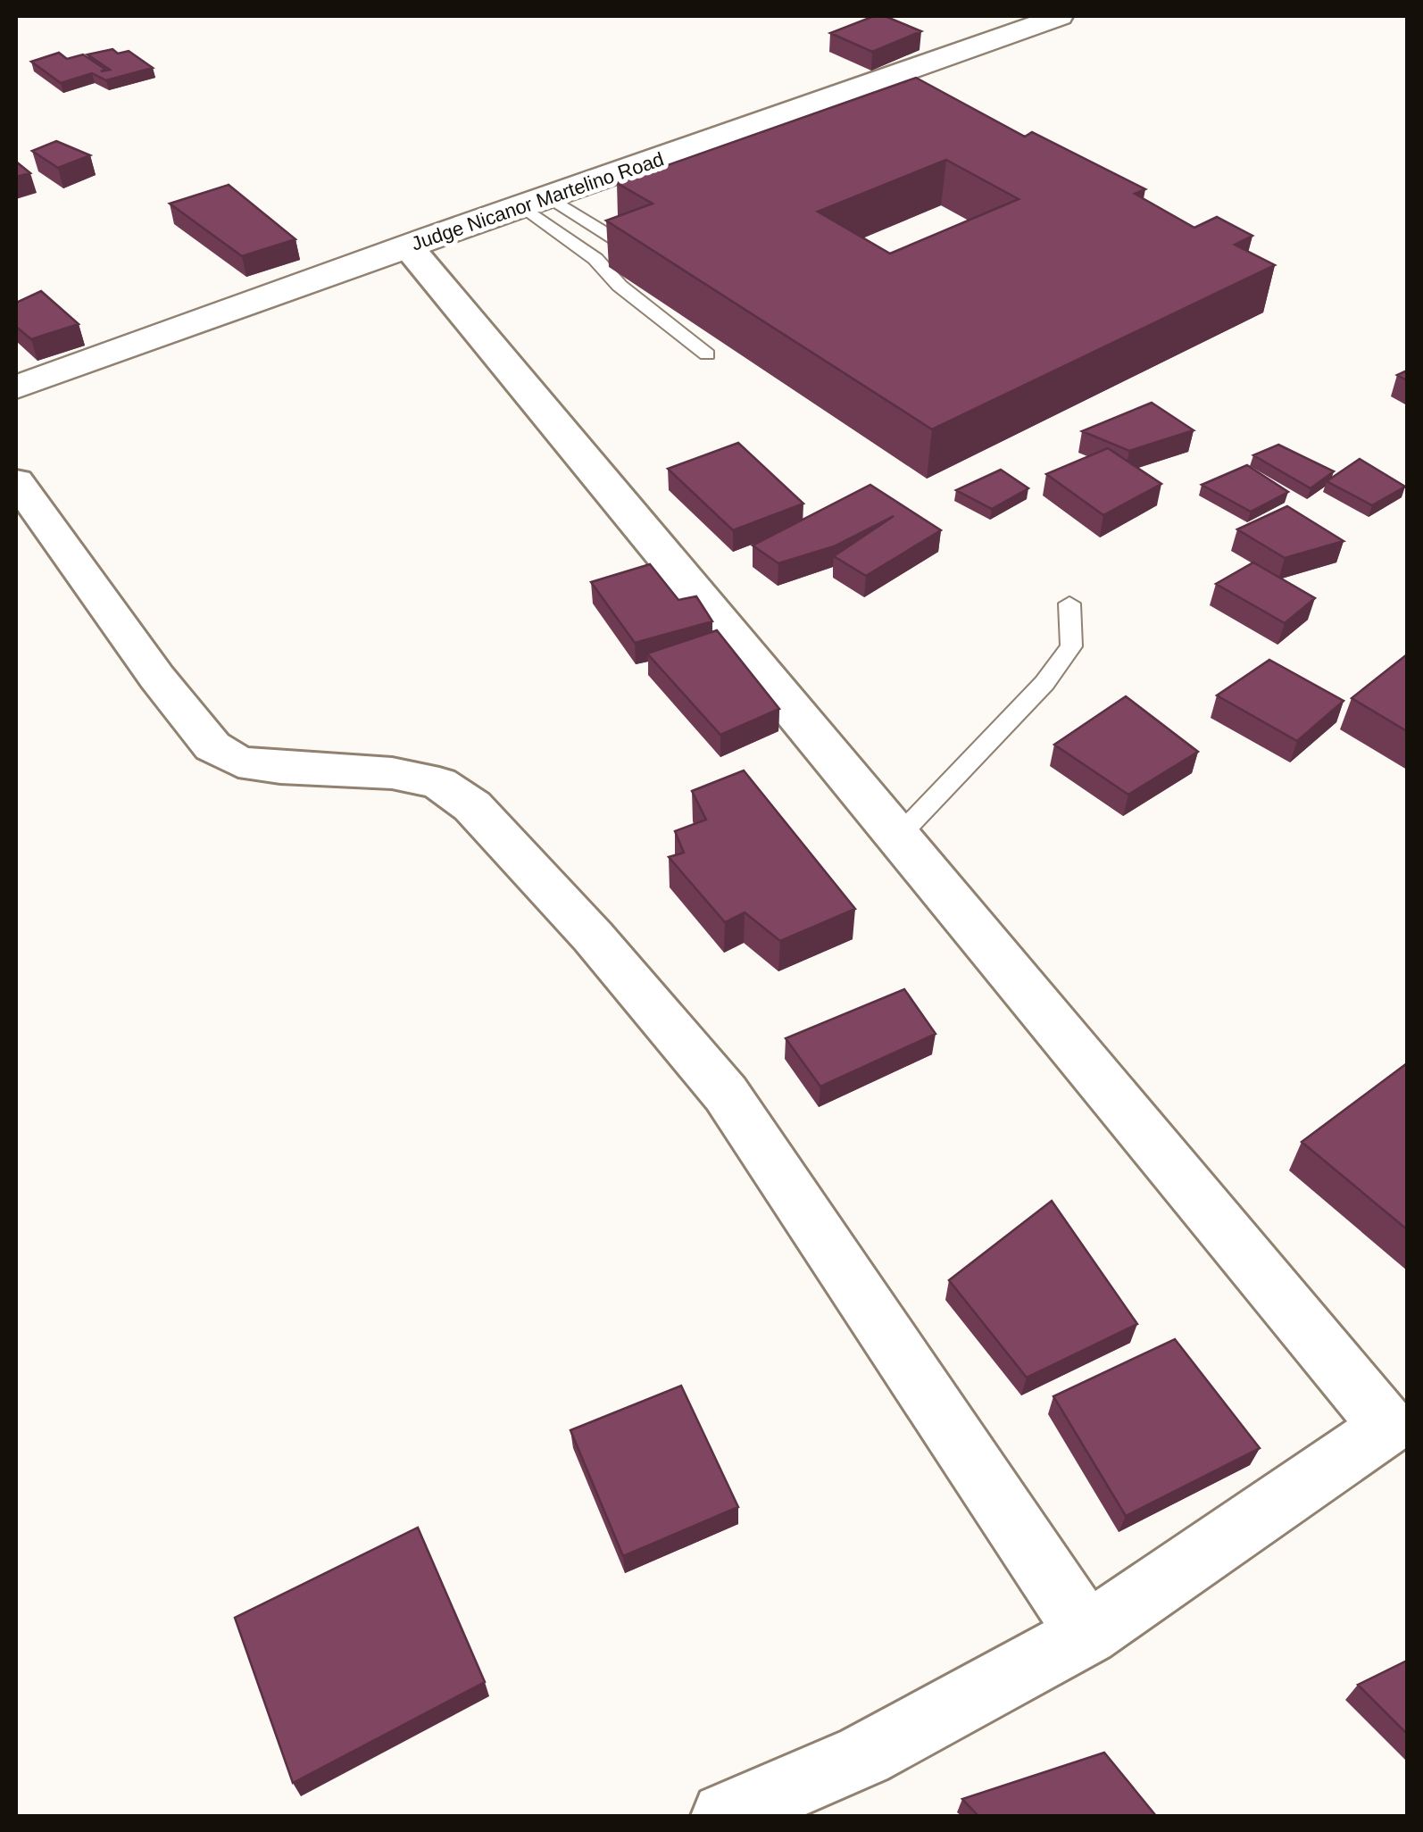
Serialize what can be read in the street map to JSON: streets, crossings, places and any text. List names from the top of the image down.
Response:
{
  "streets": {
    "main road": ["Judge Nicanor Martelino Road"]
  }
}
